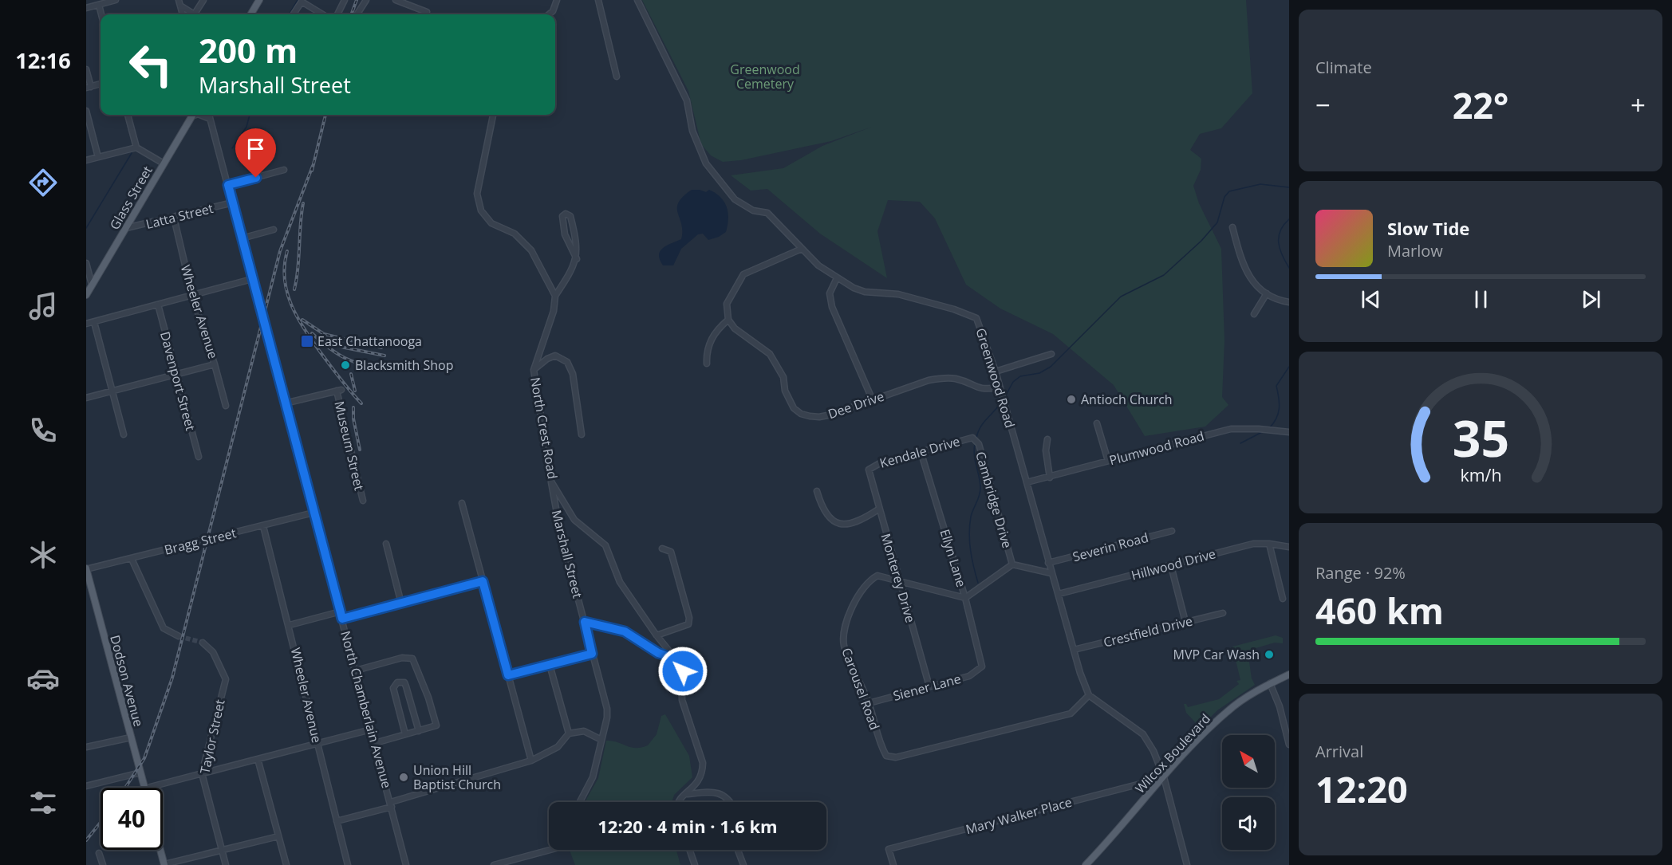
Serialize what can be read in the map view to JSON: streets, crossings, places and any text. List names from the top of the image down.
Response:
{
  "streets": {
    "main road": ["Glass Street", "Dodson Avenue", "Wilcox Boulevard"],
    "street": [
      "Latta Street",
      "Wheeler Avenue",
      "Greenwood Road",
      "Davenport Street",
      "Dee Drive",
      "North Crest Road",
      "Museum Street",
      "Plumwood Road",
      "Kendale Drive",
      "Cambridge Drive",
      "Bragg Street",
      "Severin Road",
      "Marshall Street",
      "Ellyn Lane",
      "Hillwood Drive",
      "Monterey Drive",
      "Crestfield Drive",
      "Siener Lane",
      "Carousel Road",
      "North Chamberlain Avenue",
      "Taylor Street",
      "Mary Walker Place"
    ]
  },
  "crossings": [
    ["Glass Street", "Latta Street"],
    ["Latta Street", "Wheeler Avenue"],
    ["Latta Street", "North Chamberlain Avenue"],
    ["Wheeler Avenue", "Bragg Street"],
    ["Greenwood Road", "Dee Drive"],
    ["Greenwood Road", "Plumwood Road"],
    ["Greenwood Road", "Severin Road"],
    ["Greenwood Road", "Hillwood Drive"],
    ["Greenwood Road", "Crestfield Drive"],
    ["Greenwood Road", "Carousel Road"],
    ["North Crest Road", "Marshall Street"],
    ["Museum Street", "North Chamberlain Avenue"],
    ["Kendale Drive", "Cambridge Drive"],
    ["Kendale Drive", "Ellyn Lane"],
    ["Kendale Drive", "Monterey Drive"],
    ["Bragg Street", "Dodson Avenue"],
    ["Bragg Street", "North Chamberlain Avenue"],
    ["Ellyn Lane", "Siener Lane"],
    ["Ellyn Lane", "Carousel Road"],
    ["Monterey Drive", "Siener Lane"],
    ["Monterey Drive", "Carousel Road"],
    ["Siener Lane", "Carousel Road"],
    ["Wilcox Boulevard", "Mary Walker Place"]
  ],
  "parks": ["Greenwood Cemetery"],
  "places": {
    "transit": ["East Chattanooga"],
    "other": [
      "Blacksmith Shop",
      "Antioch Church",
      "MVP Car Wash",
      "Union Hill Baptist Church"
    ]
  },
  "north": "top left",
  "page": {
    "tabs": "12:16",
    "tile": [
      "Climate",
      ["Range · 92%", "460 km"],
      ["Arrival", "12:20"]
    ],
    "turn": ["200 m", "Marshall Street"],
    "heat": ["−", "22°", "+"],
    "song": ["Slow Tide", "Marlow"],
    "limit": "40",
    "trip": "12:20 · 4 min · 1.6 km",
    "gauge": ["35", "km/h"]
  }
}
